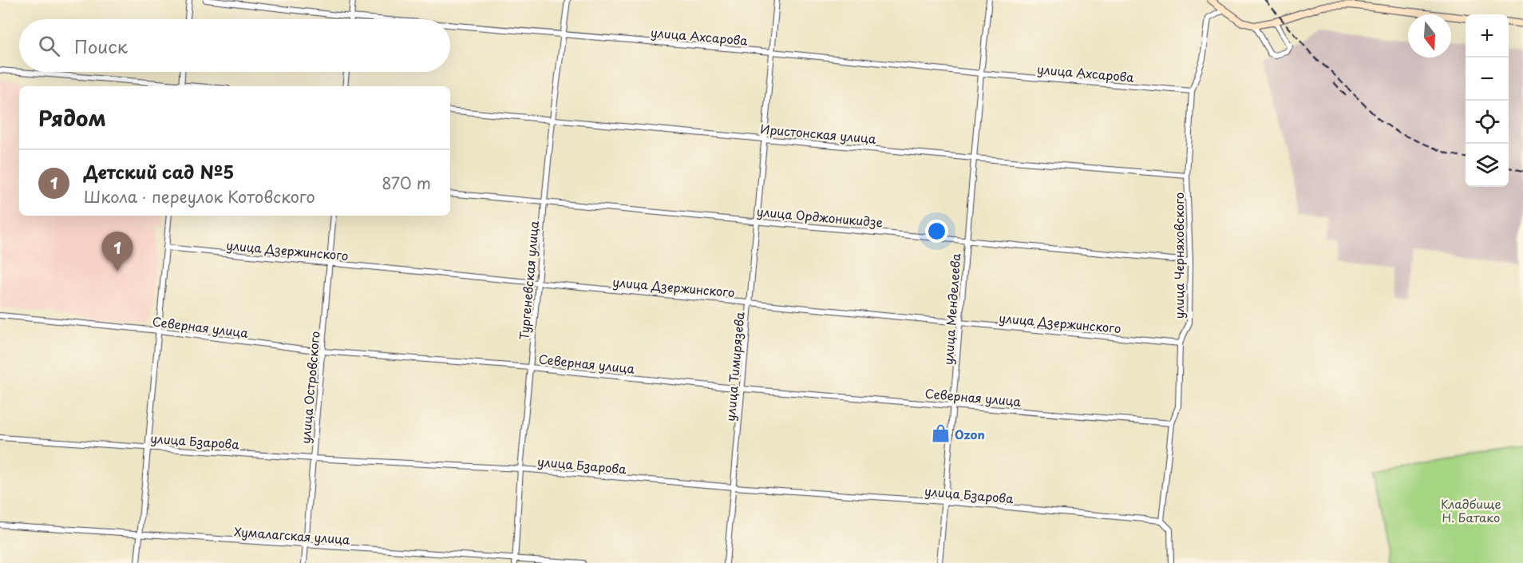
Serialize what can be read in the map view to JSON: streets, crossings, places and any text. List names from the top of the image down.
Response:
{
  "streets": {
    "street": [
      "улица Ахсарова",
      "Иристонская улица",
      "улица Орджоникидзе",
      "улица Дзержинского",
      "улица Черняховского",
      "Тургеневская улица",
      "улица Менделеева",
      "Северная улица",
      "улица Тимирязева",
      "улица Островского",
      "улица Бзарова",
      "Хумалагская улица"
    ]
  },
  "crossings": [
    ["улица Ахсарова", "улица Черняховского"],
    ["улица Ахсарова", "Тургеневская улица"],
    ["улица Ахсарова", "улица Менделеева"],
    ["улица Ахсарова", "улица Тимирязева"],
    ["Иристонская улица", "улица Черняховского"],
    ["Иристонская улица", "Тургеневская улица"],
    ["Иристонская улица", "улица Менделеева"],
    ["Иристонская улица", "улица Тимирязева"],
    ["улица Орджоникидзе", "улица Черняховского"],
    ["улица Орджоникидзе", "Тургеневская улица"],
    ["улица Орджоникидзе", "улица Менделеева"],
    ["улица Орджоникидзе", "улица Тимирязева"],
    ["улица Дзержинского", "улица Черняховского"],
    ["улица Дзержинского", "Тургеневская улица"],
    ["улица Дзержинского", "улица Менделеева"],
    ["улица Дзержинского", "улица Тимирязева"],
    ["улица Дзержинского", "улица Островского"],
    ["улица Черняховского", "Северная улица"],
    ["улица Черняховского", "улица Бзарова"],
    ["Тургеневская улица", "Северная улица"],
    ["Тургеневская улица", "улица Бзарова"],
    ["Тургеневская улица", "Хумалагская улица"],
    ["улица Менделеева", "Северная улица"],
    ["улица Менделеева", "улица Бзарова"],
    ["Северная улица", "улица Тимирязева"],
    ["Северная улица", "улица Островского"],
    ["улица Тимирязева", "улица Бзарова"],
    ["улица Островского", "улица Бзарова"],
    ["улица Островского", "Хумалагская улица"]
  ],
  "parks": ["Кладбище Н. Батако"],
  "places": {
    "shop": ["Ozon"]
  },
  "north": "bottom",
  "page": {
    "map_buttons": ["+", "−"],
    "search": "Поиск",
    "heading": "Рядом",
    "list": [
      {
        "mark": "1",
        "name": "Детский сад №5",
        "note": "Школа · переулок Котовского",
        "value": "870 m"
      }
    ],
    "pins": "1"
  }
}
